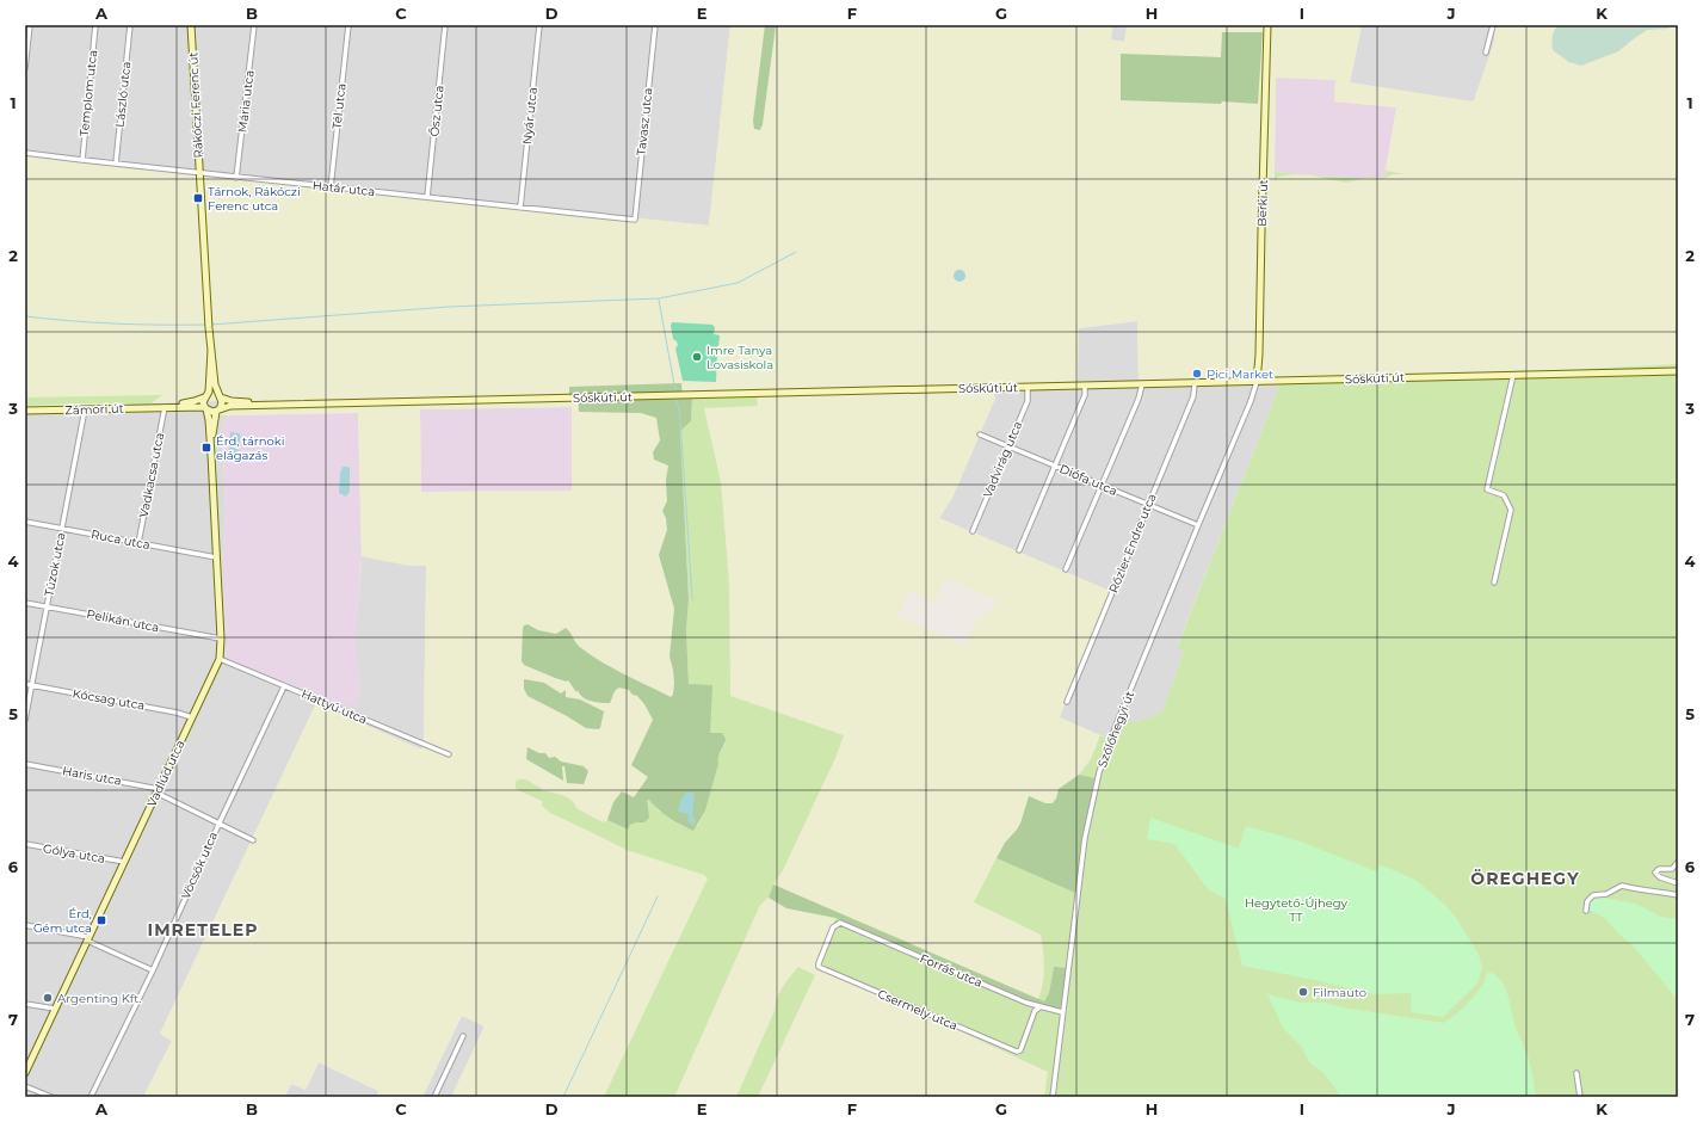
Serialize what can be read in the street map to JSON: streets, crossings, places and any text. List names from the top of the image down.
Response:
{
  "streets": {
    "main road": [
      "Rákóczi Ferenc út",
      "Berki út",
      "Sóskúti út",
      "Zámori út",
      "Vadlúd utca"
    ],
    "street": [
      "Templom utca",
      "László utca",
      "Mária utca",
      "Tél utca",
      "Ősz utca",
      "Nyár utca",
      "Tavasz utca",
      "Határ utca",
      "Vadvirág utca",
      "Vadkacsa utca",
      "Diófa utca",
      "Ruca utca",
      "Rőzler Endre utca",
      "Túzok utca",
      "Pelikán utca",
      "Kócsag utca",
      "Hattyú utca",
      "Szőlőhegyi út",
      "Haris utca",
      "Gólya utca",
      "Vöcsök utca",
      "Forrás utca",
      "Csermely utca"
    ]
  },
  "crossings": [
    ["Templom utca", "Határ utca"],
    ["László utca", "Határ utca"],
    ["Mária utca", "Határ utca"],
    ["Rákóczi Ferenc út", "Határ utca"],
    ["Tél utca", "Határ utca"],
    ["Ősz utca", "Határ utca"],
    ["Nyár utca", "Határ utca"],
    ["Tavasz utca", "Határ utca"],
    ["Berki út", "Sóskúti út"],
    ["Berki út", "Szőlőhegyi út"],
    ["Sóskúti út", "Zámori út"],
    ["Sóskúti út", "Vadvirág utca"],
    ["Sóskúti út", "Rőzler Endre utca"],
    ["Sóskúti út", "Szőlőhegyi út"],
    ["Sóskúti út", "Vadlúd utca"],
    ["Zámori út", "Vadkacsa utca"],
    ["Zámori út", "Túzok utca"],
    ["Zámori út", "Vadlúd utca"],
    ["Vadvirág utca", "Diófa utca"],
    ["Vadkacsa utca", "Ruca utca"],
    ["Diófa utca", "Rőzler Endre utca"],
    ["Diófa utca", "Szőlőhegyi út"],
    ["Ruca utca", "Túzok utca"],
    ["Ruca utca", "Vadlúd utca"],
    ["Túzok utca", "Pelikán utca"],
    ["Túzok utca", "Kócsag utca"],
    ["Pelikán utca", "Vadlúd utca"],
    ["Kócsag utca", "Vadlúd utca"],
    ["Hattyú utca", "Vadlúd utca"],
    ["Hattyú utca", "Vöcsök utca"],
    ["Szőlőhegyi út", "Forrás utca"],
    ["Vadlúd utca", "Haris utca"],
    ["Vadlúd utca", "Gólya utca"],
    ["Haris utca", "Vöcsök utca"],
    ["Forrás utca", "Csermely utca"]
  ],
  "districts": ["ÖREGHEGY", "IMRETELEP"],
  "parks": ["Hegytető-Újhegy TT"],
  "places": {
    "transit": ["Tárnok, Rákóczi Ferenc utca", "Érd, tárnoki elágazás", "Érd, Gém utca"],
    "other": [
      "Imre Tanya Lovasiskola",
      "Pici Market",
      "Filmauto",
      "Argenting Kft."
    ]
  },
  "grid": {
    "columns": [
      "A",
      "B",
      "C",
      "D",
      "E",
      "F",
      "G",
      "H",
      "I",
      "J",
      "K"
    ],
    "rows": [
      "1",
      "2",
      "3",
      "4",
      "5",
      "6",
      "7"
    ]
  }
}
